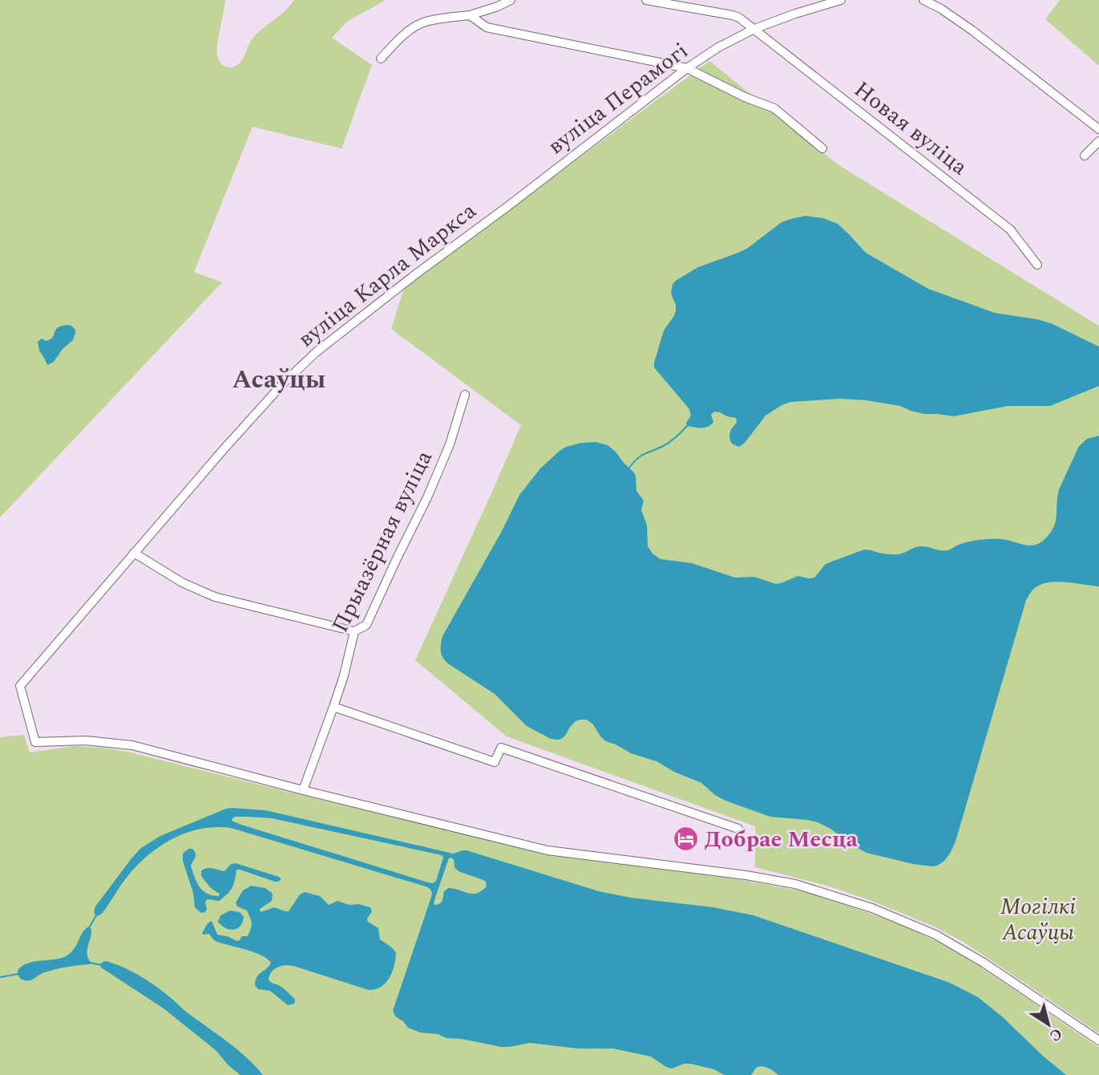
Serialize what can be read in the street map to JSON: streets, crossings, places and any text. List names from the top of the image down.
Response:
{
  "streets": {
    "street": [
      "вуліца Перамогі",
      "Новая вуліца",
      "вуліца Карла Маркса",
      "Прыазёрная вуліца"
    ]
  },
  "crossings": [
    ["вуліца Перамогі", "Новая вуліца"],
    ["вуліца Перамогі", "вуліца Карла Маркса"],
    ["вуліца Карла Маркса", "Прыазёрная вуліца"]
  ],
  "districts": ["Асаўцы"],
  "parks": ["Могілкі Асаўцы"],
  "places": {
    "hotel": ["Добрае Месца"]
  },
  "north": "bottom right"
}
